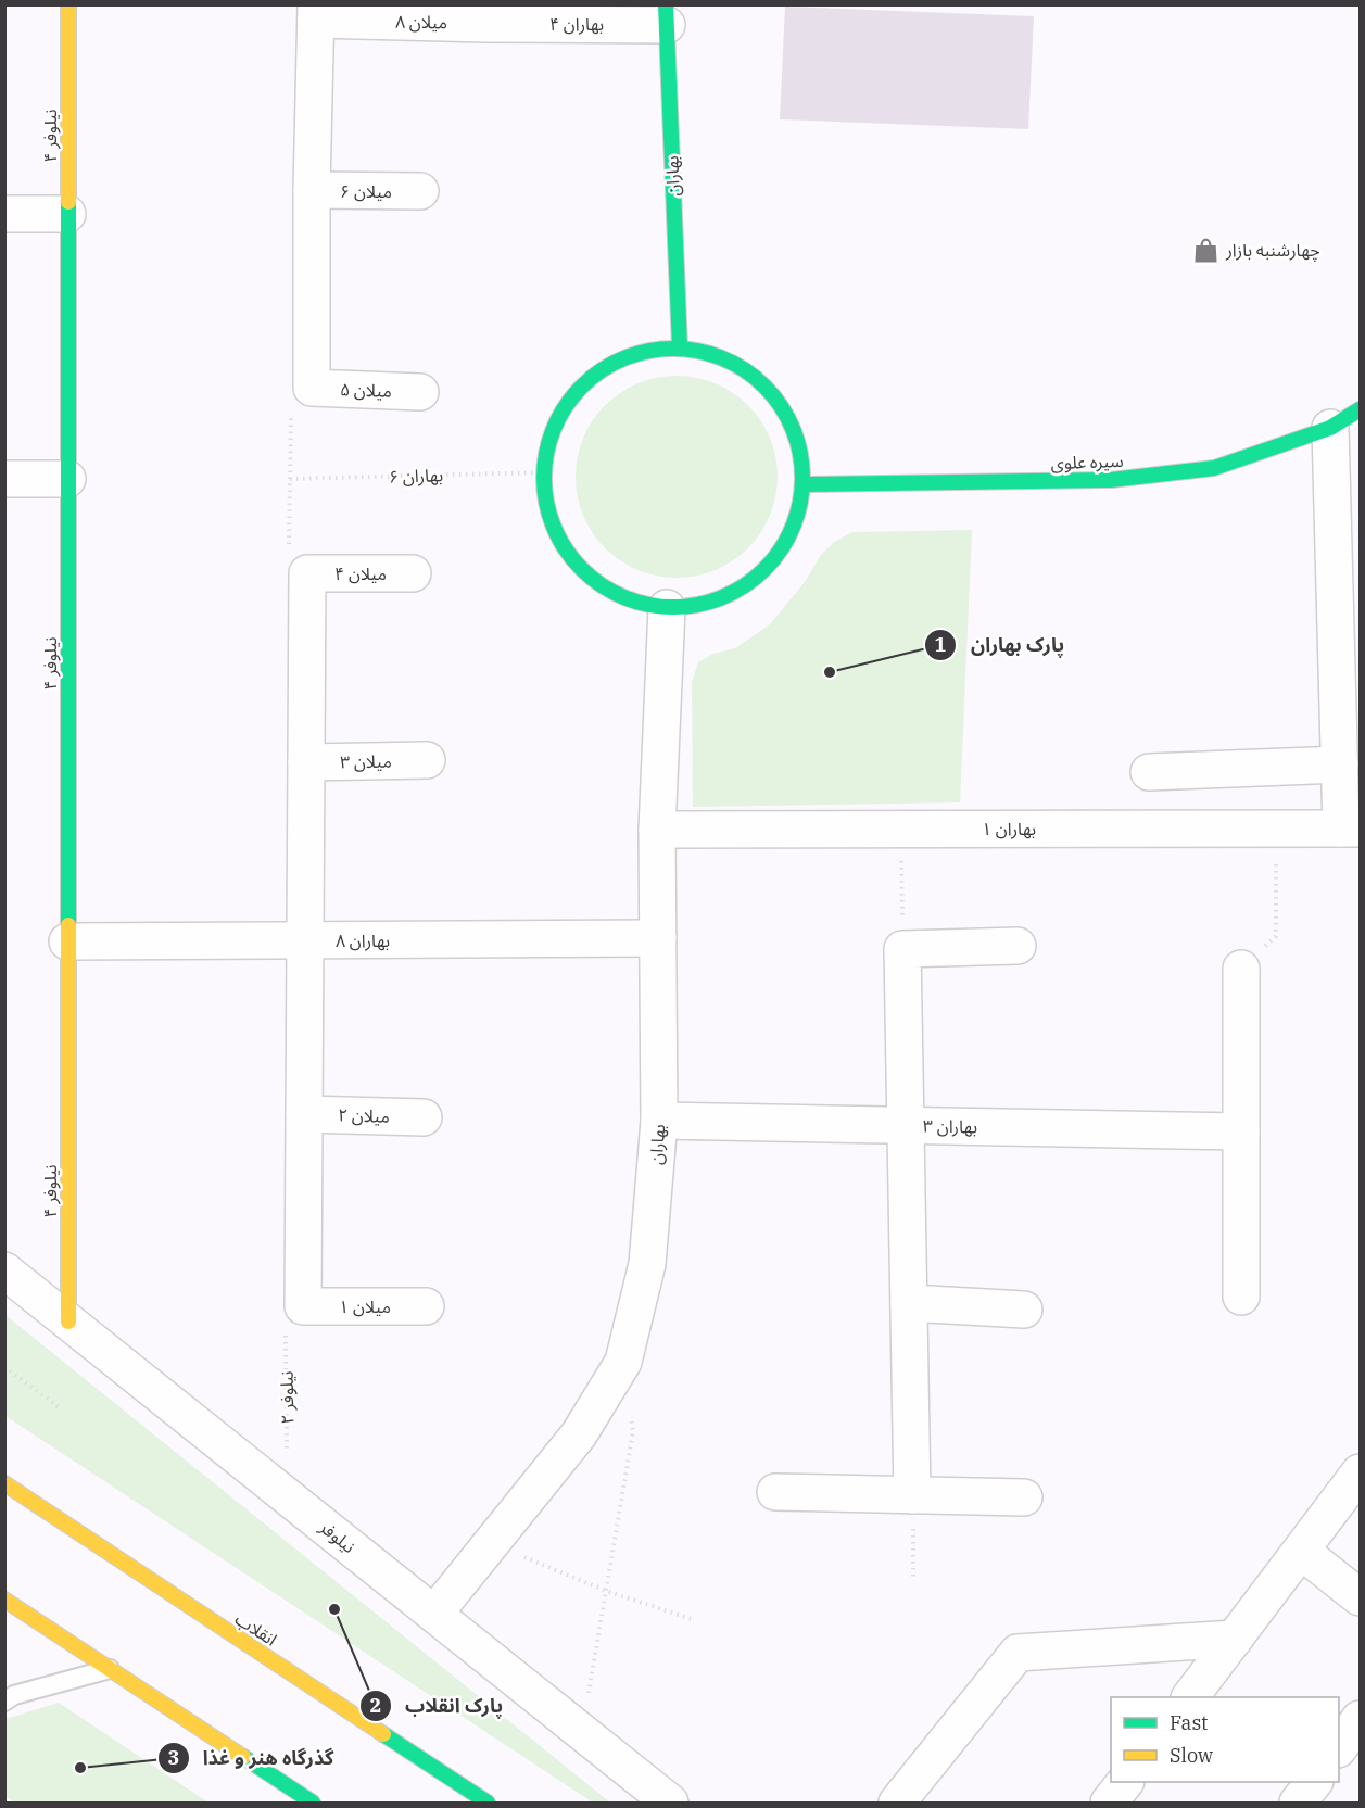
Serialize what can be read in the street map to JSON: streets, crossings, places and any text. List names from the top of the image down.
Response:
{
  "streets": {
    "street": [
      "میلان ۸",
      "بهاران ۴",
      "نیلوفر ۴",
      "بهاران",
      "میلان ۶",
      "میلان ۵",
      "سیره علوی",
      "میلان ۴",
      "میلان ۳",
      "بهاران ۱",
      "بهاران ۸",
      "میلان ۲",
      "بهاران ۳",
      "میلان ۱",
      "نیلوفر",
      "انقلاب"
    ],
    "path": ["بهاران ۶", "نیلوفر ۲"]
  },
  "crossings": [
    ["میلان ۸", "بهاران ۴"],
    ["بهاران ۴", "بهاران"],
    ["نیلوفر ۴", "بهاران ۸"],
    ["نیلوفر ۴", "نیلوفر"],
    ["بهاران", "بهاران ۱"],
    ["بهاران", "بهاران ۸"],
    ["بهاران", "بهاران ۳"],
    ["بهاران", "نیلوفر"],
    ["میلان ۱", "نیلوفر ۲"],
    ["نیلوفر ۲", "نیلوفر"]
  ],
  "places": {
    "shop": ["چهارشنبه بازار"],
    "other": ["پارک بهاران", "پارک انقلاب", "گذرگاه هنر و غذا"]
  },
  "legend": ["Fast", "Slow"]
}
